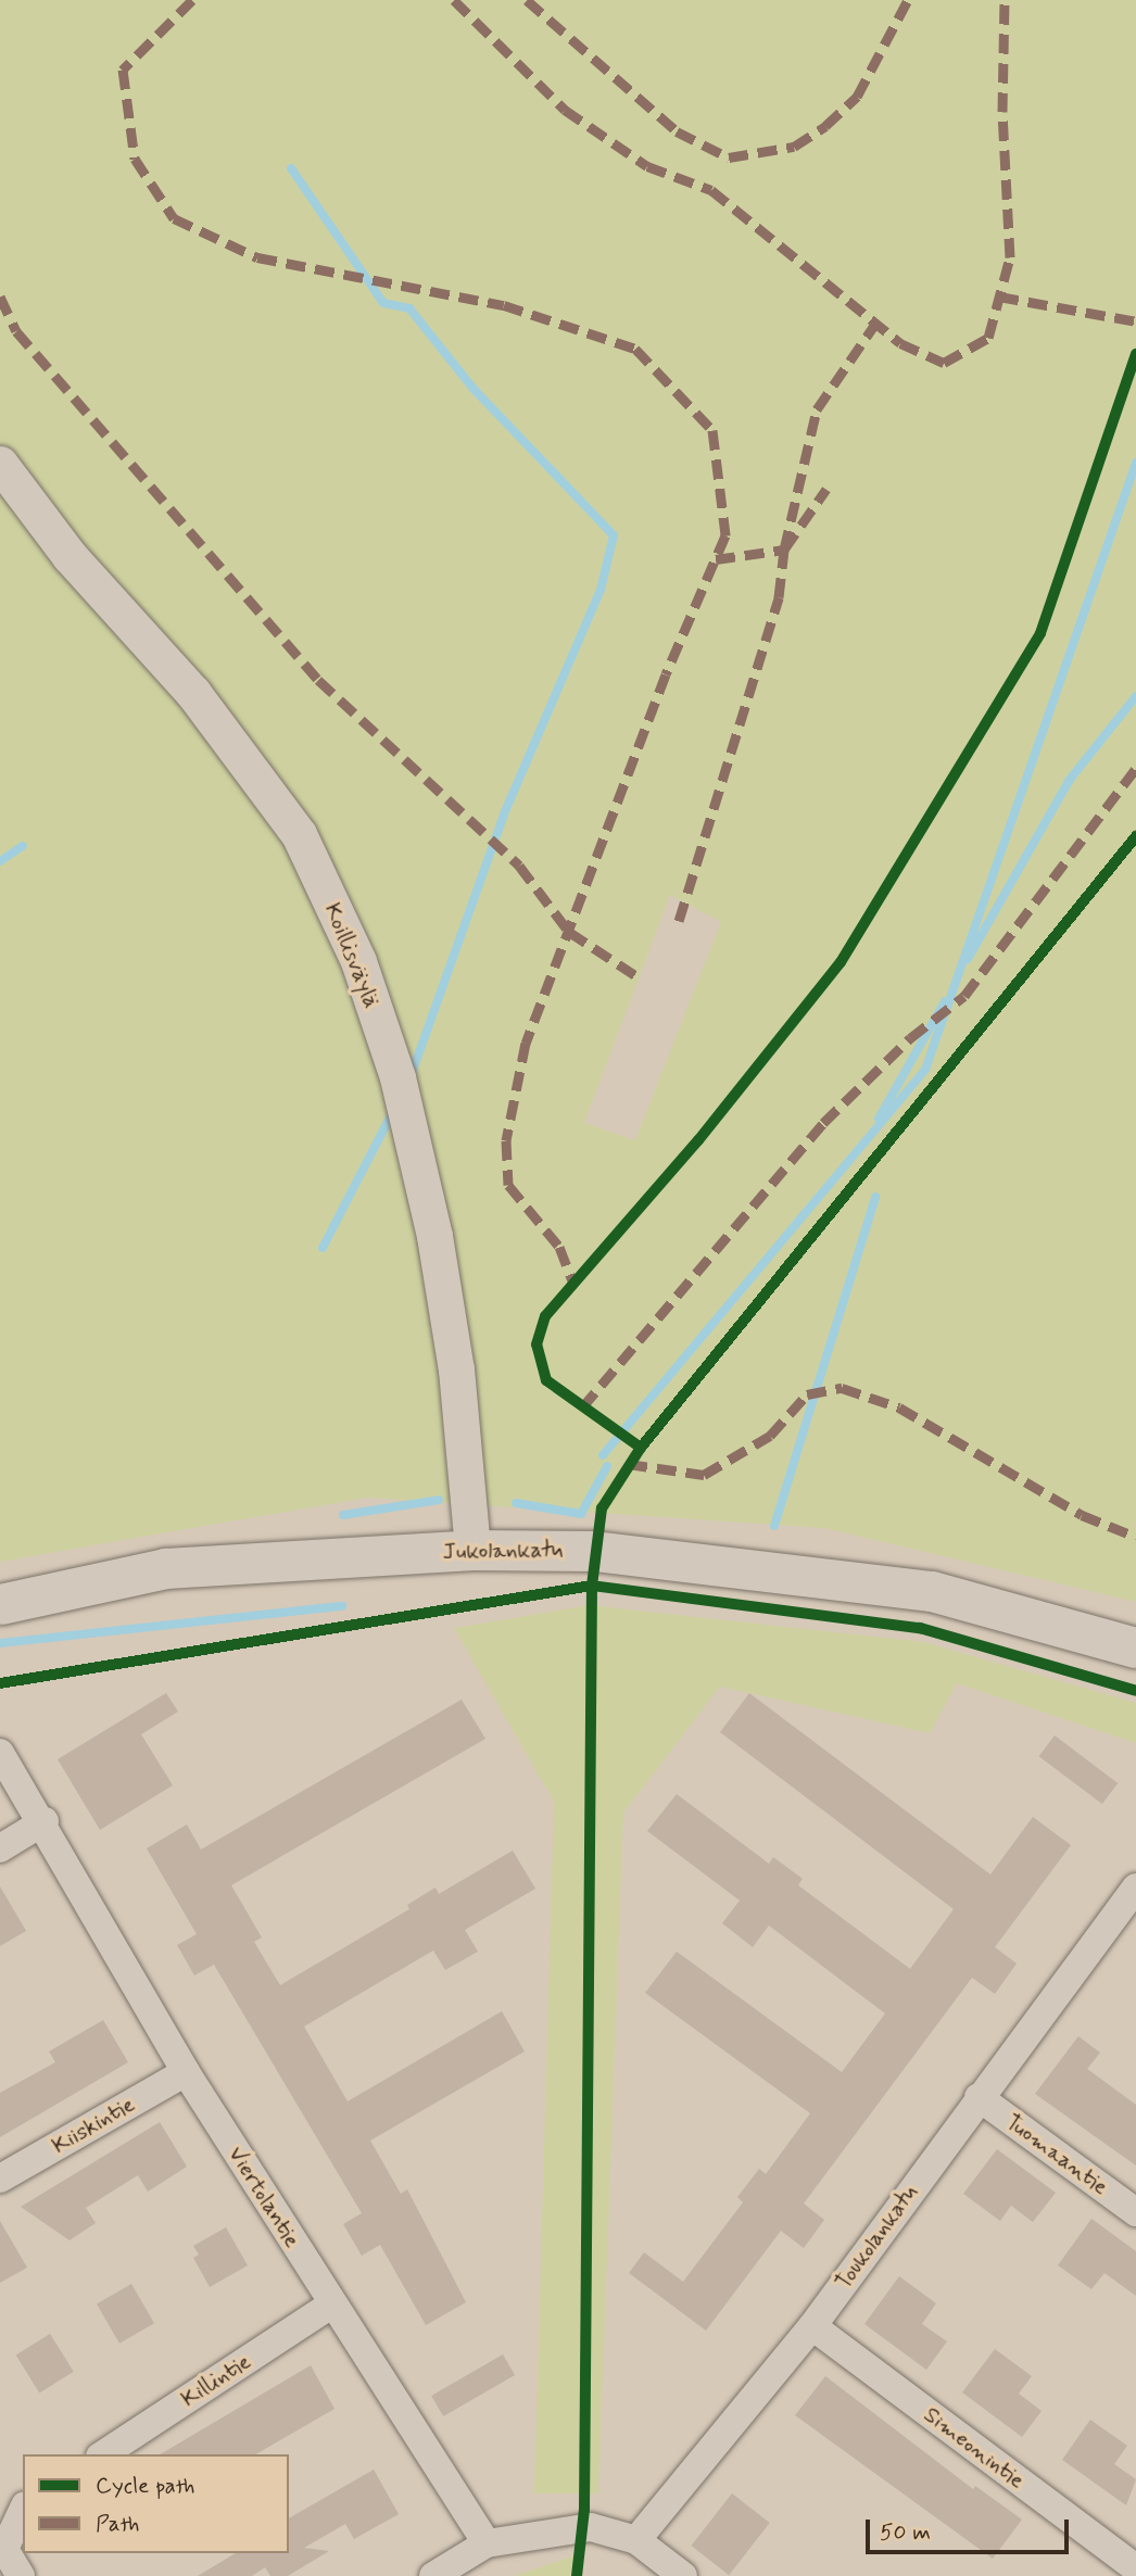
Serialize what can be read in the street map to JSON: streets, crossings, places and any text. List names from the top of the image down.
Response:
{
  "streets": {
    "main road": ["Jukolankatu"],
    "street": [
      "Koillisväylä",
      "Kiiskintie",
      "Tuomaantie",
      "Viertolantie",
      "Toukolankatu",
      "Killintie",
      "Simeonintie"
    ]
  },
  "crossings": [
    ["Koillisväylä", "Jukolankatu"],
    ["Kiiskintie", "Viertolantie"],
    ["Tuomaantie", "Toukolankatu"],
    ["Viertolantie", "Killintie"],
    ["Toukolankatu", "Simeonintie"]
  ],
  "legend": ["Cycle path", "Path"],
  "scale_bar": "50 m"
}
